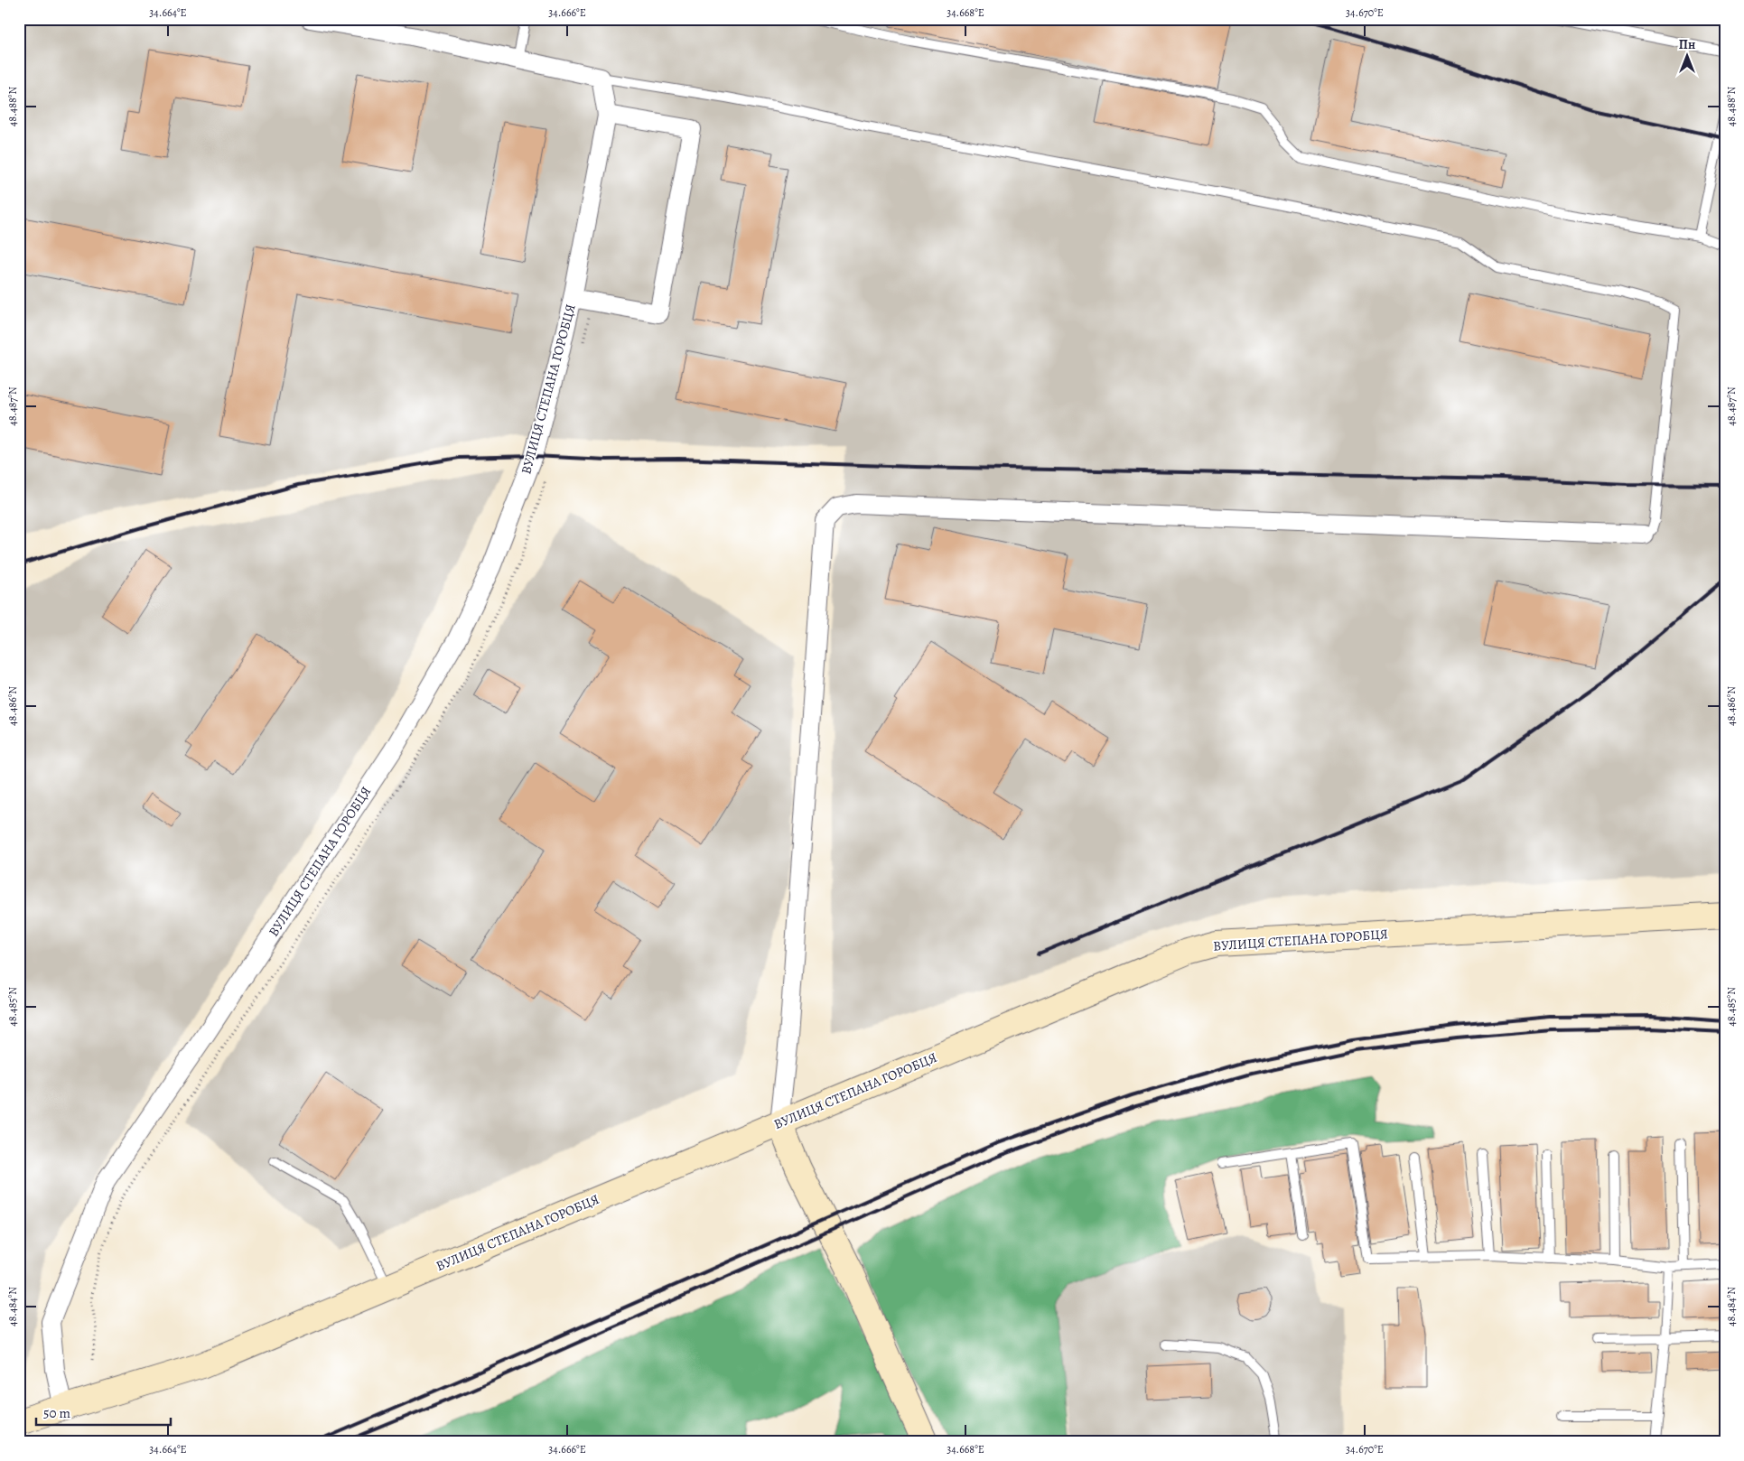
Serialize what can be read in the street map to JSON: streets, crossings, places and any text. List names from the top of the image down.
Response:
{
  "streets": {
    "main road": ["ВУЛИЦЯ СТЕПАНА ГОРОБЦЯ"]
  },
  "scale_bar": "50 m",
  "north": "top",
  "coordinates": [
    "34.664°E",
    "34.666°E",
    "34.668°E",
    "34.670°E",
    "48.488°N",
    "48.487°N",
    "48.486°N",
    "48.485°N",
    "48.484°N"
  ]
}
